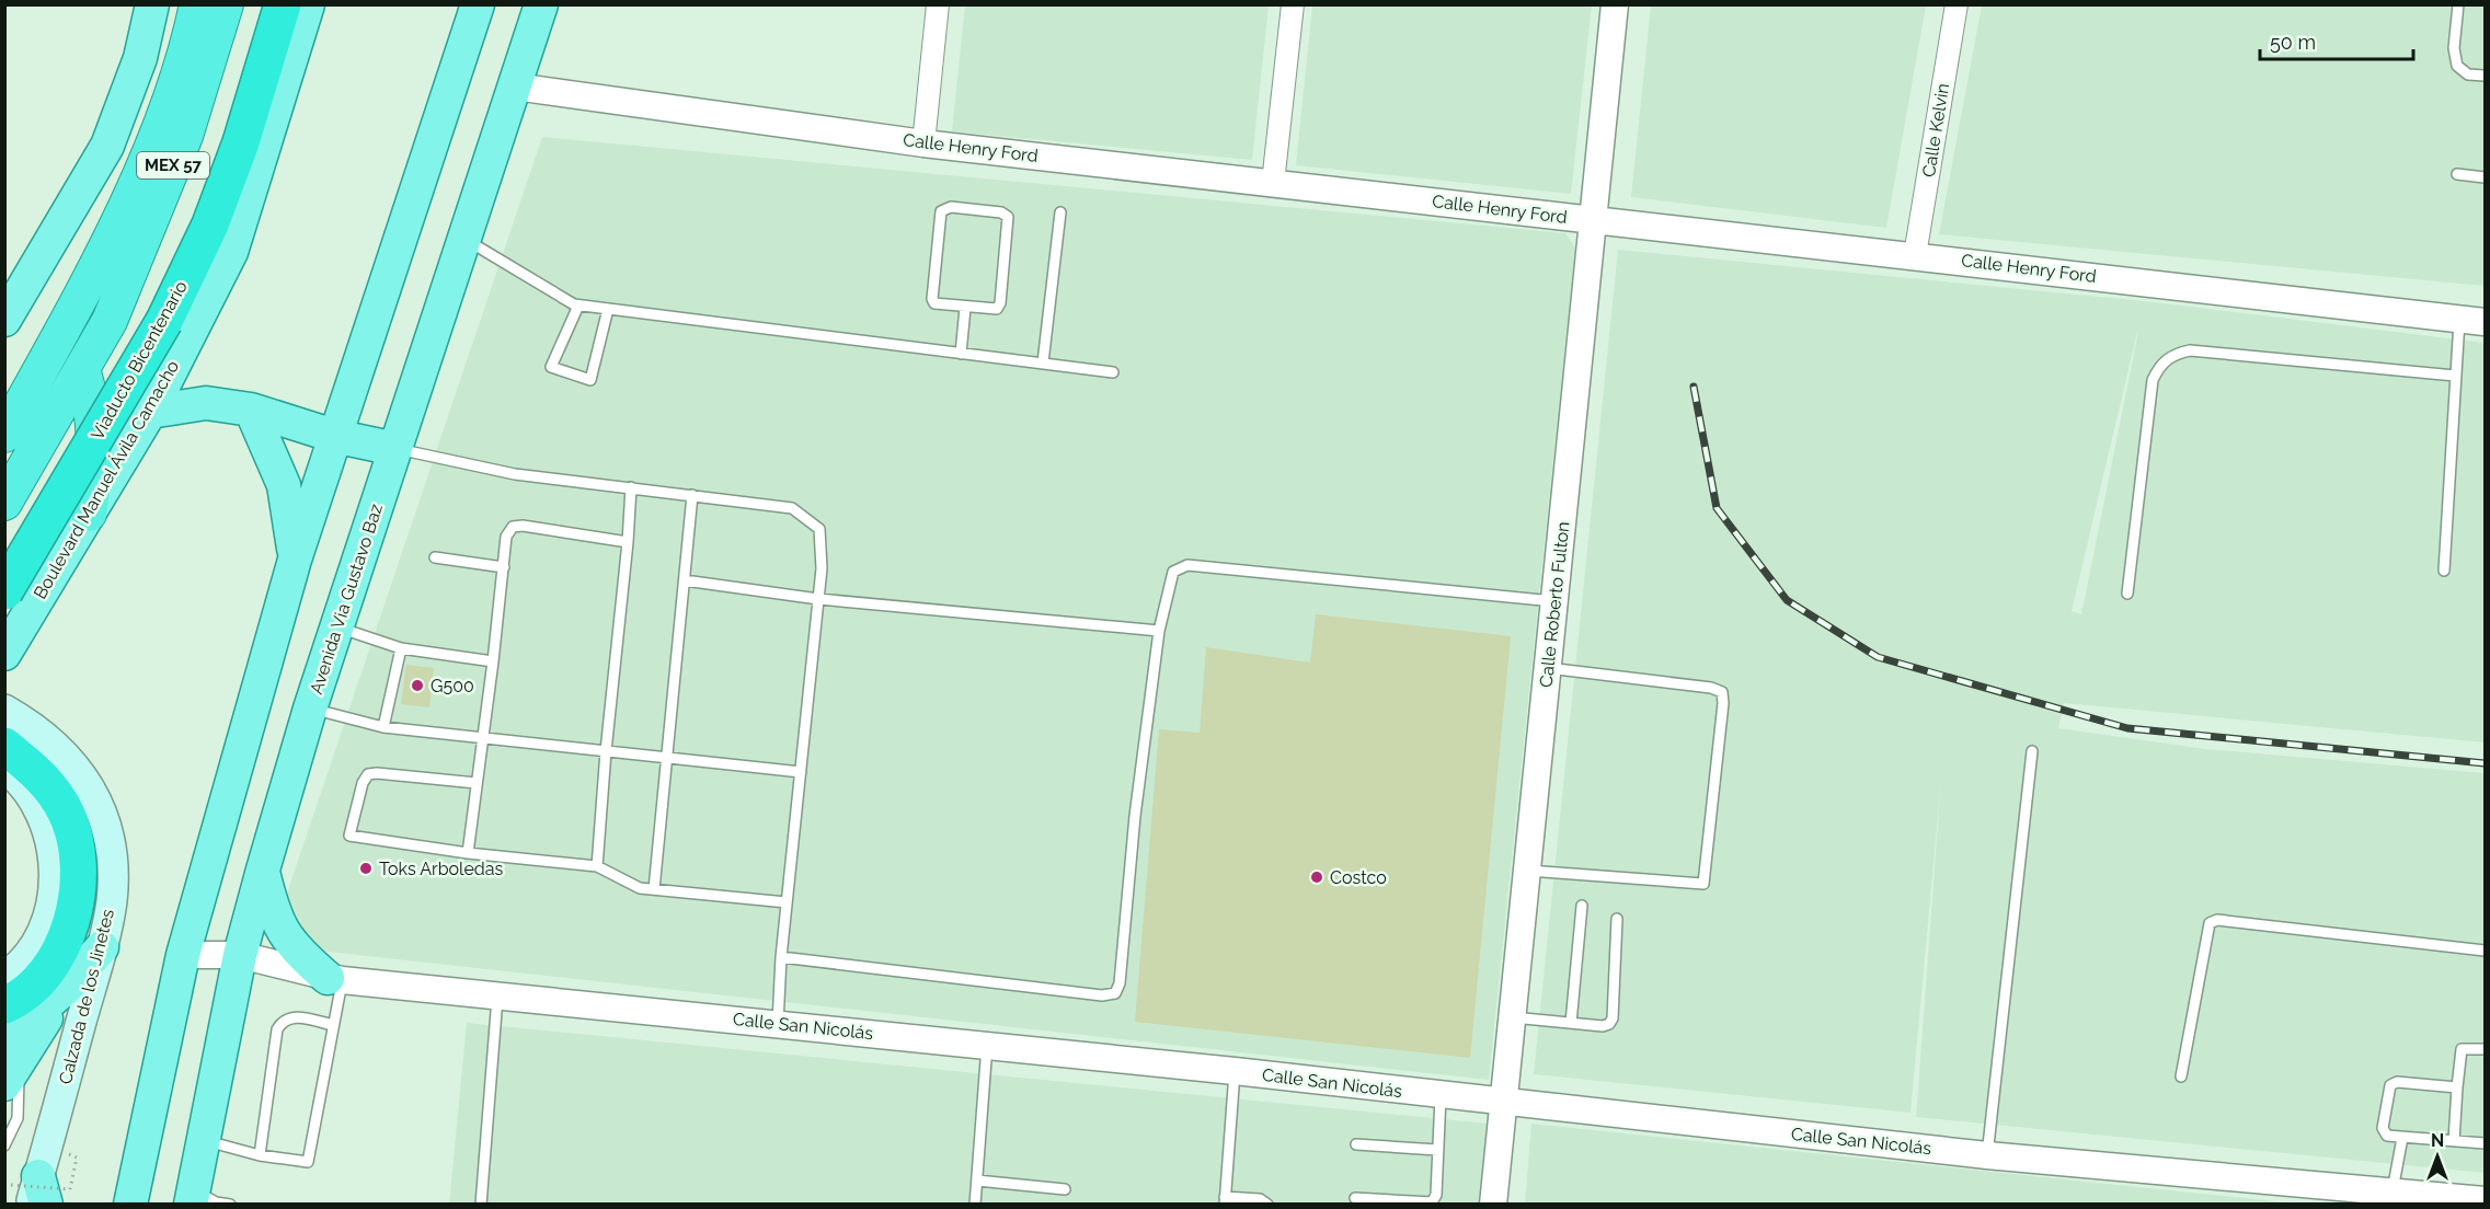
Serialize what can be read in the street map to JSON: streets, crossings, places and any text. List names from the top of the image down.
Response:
{
  "streets": {
    "highway": ["MEX 57", "Viaducto Bicentenario"],
    "main road": ["Boulevard Manuel Ávila Camacho", "Avenida Via Gustavo Baz", "Calzada de los Jinetes"],
    "street": [
      "Calle Kelvin",
      "Calle Henry Ford",
      "Calle Roberto Fulton",
      "Calle San Nicolás"
    ]
  },
  "crossings": [
    ["Calle Kelvin", "Calle Henry Ford"],
    ["Calle Henry Ford", "Avenida Via Gustavo Baz"],
    ["Calle Henry Ford", "Calle Roberto Fulton"],
    ["Avenida Via Gustavo Baz", "Calle San Nicolás"],
    ["Calle Roberto Fulton", "Calle San Nicolás"]
  ],
  "places": ["G500", "Toks Arboledas", "Costco"],
  "scale_bar": "50 m",
  "north": "top"
}
